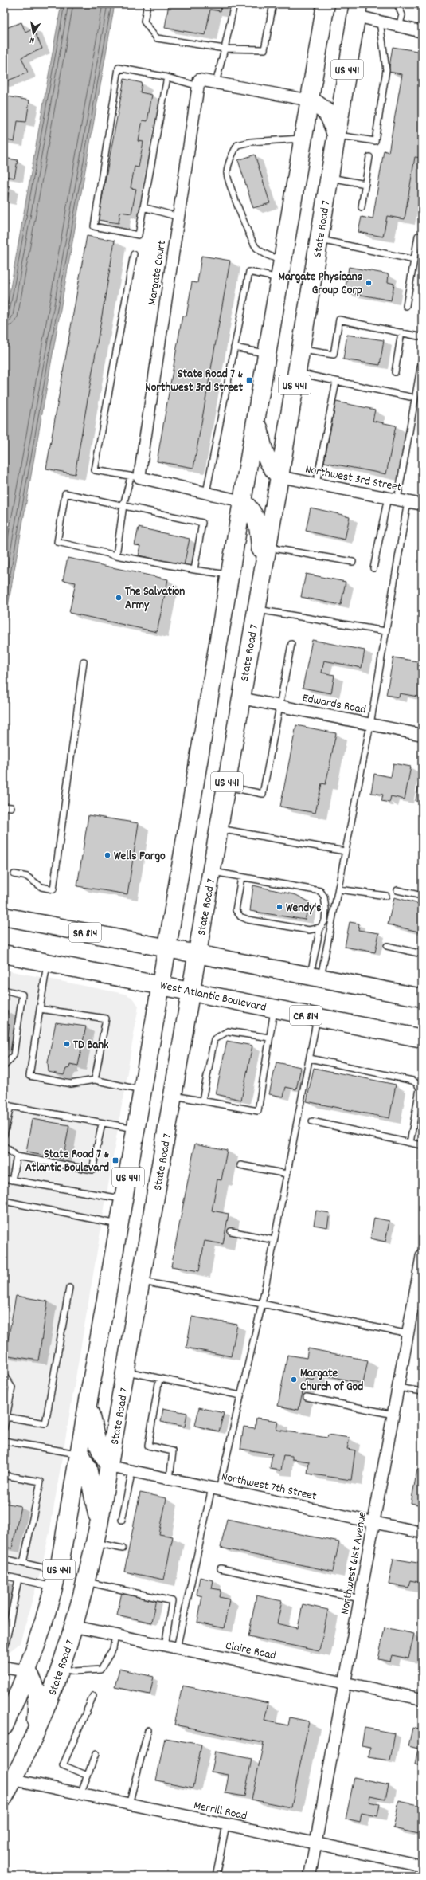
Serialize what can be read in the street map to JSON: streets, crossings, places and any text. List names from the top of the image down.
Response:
{
  "streets": {
    "main road": [
      "US 441",
      "State Road 7",
      "SR 814",
      "West Atlantic Boulevard",
      "CR 814"
    ],
    "street": [
      "Margate Court",
      "Northwest 3rd Street",
      "Edwards Road",
      "Northwest 7th Street",
      "Northwest 61st Avenue",
      "Claire Road",
      "Merrill Road"
    ]
  },
  "crossings": [
    ["US 441", "SR 814"],
    ["US 441", "West Atlantic Boulevard"],
    ["State Road 7", "Northwest 3rd Street"],
    ["State Road 7", "Edwards Road"],
    ["State Road 7", "SR 814"],
    ["State Road 7", "West Atlantic Boulevard"],
    ["State Road 7", "Northwest 7th Street"],
    ["State Road 7", "Claire Road"],
    ["State Road 7", "Merrill Road"],
    ["Northwest 7th Street", "Northwest 61st Avenue"],
    ["Northwest 61st Avenue", "Claire Road"],
    ["Northwest 61st Avenue", "Merrill Road"]
  ],
  "places": {
    "other": [
      "Margate Physicans Group Corp",
      "The Salvation Army",
      "Wells Fargo",
      "Wendy's",
      "TD Bank",
      "Margate Church of God"
    ],
    "transit": ["State Road 7 & Northwest 3rd Street", "State Road 7 & Atlantic Boulevard"]
  },
  "north": "bottom"
}
